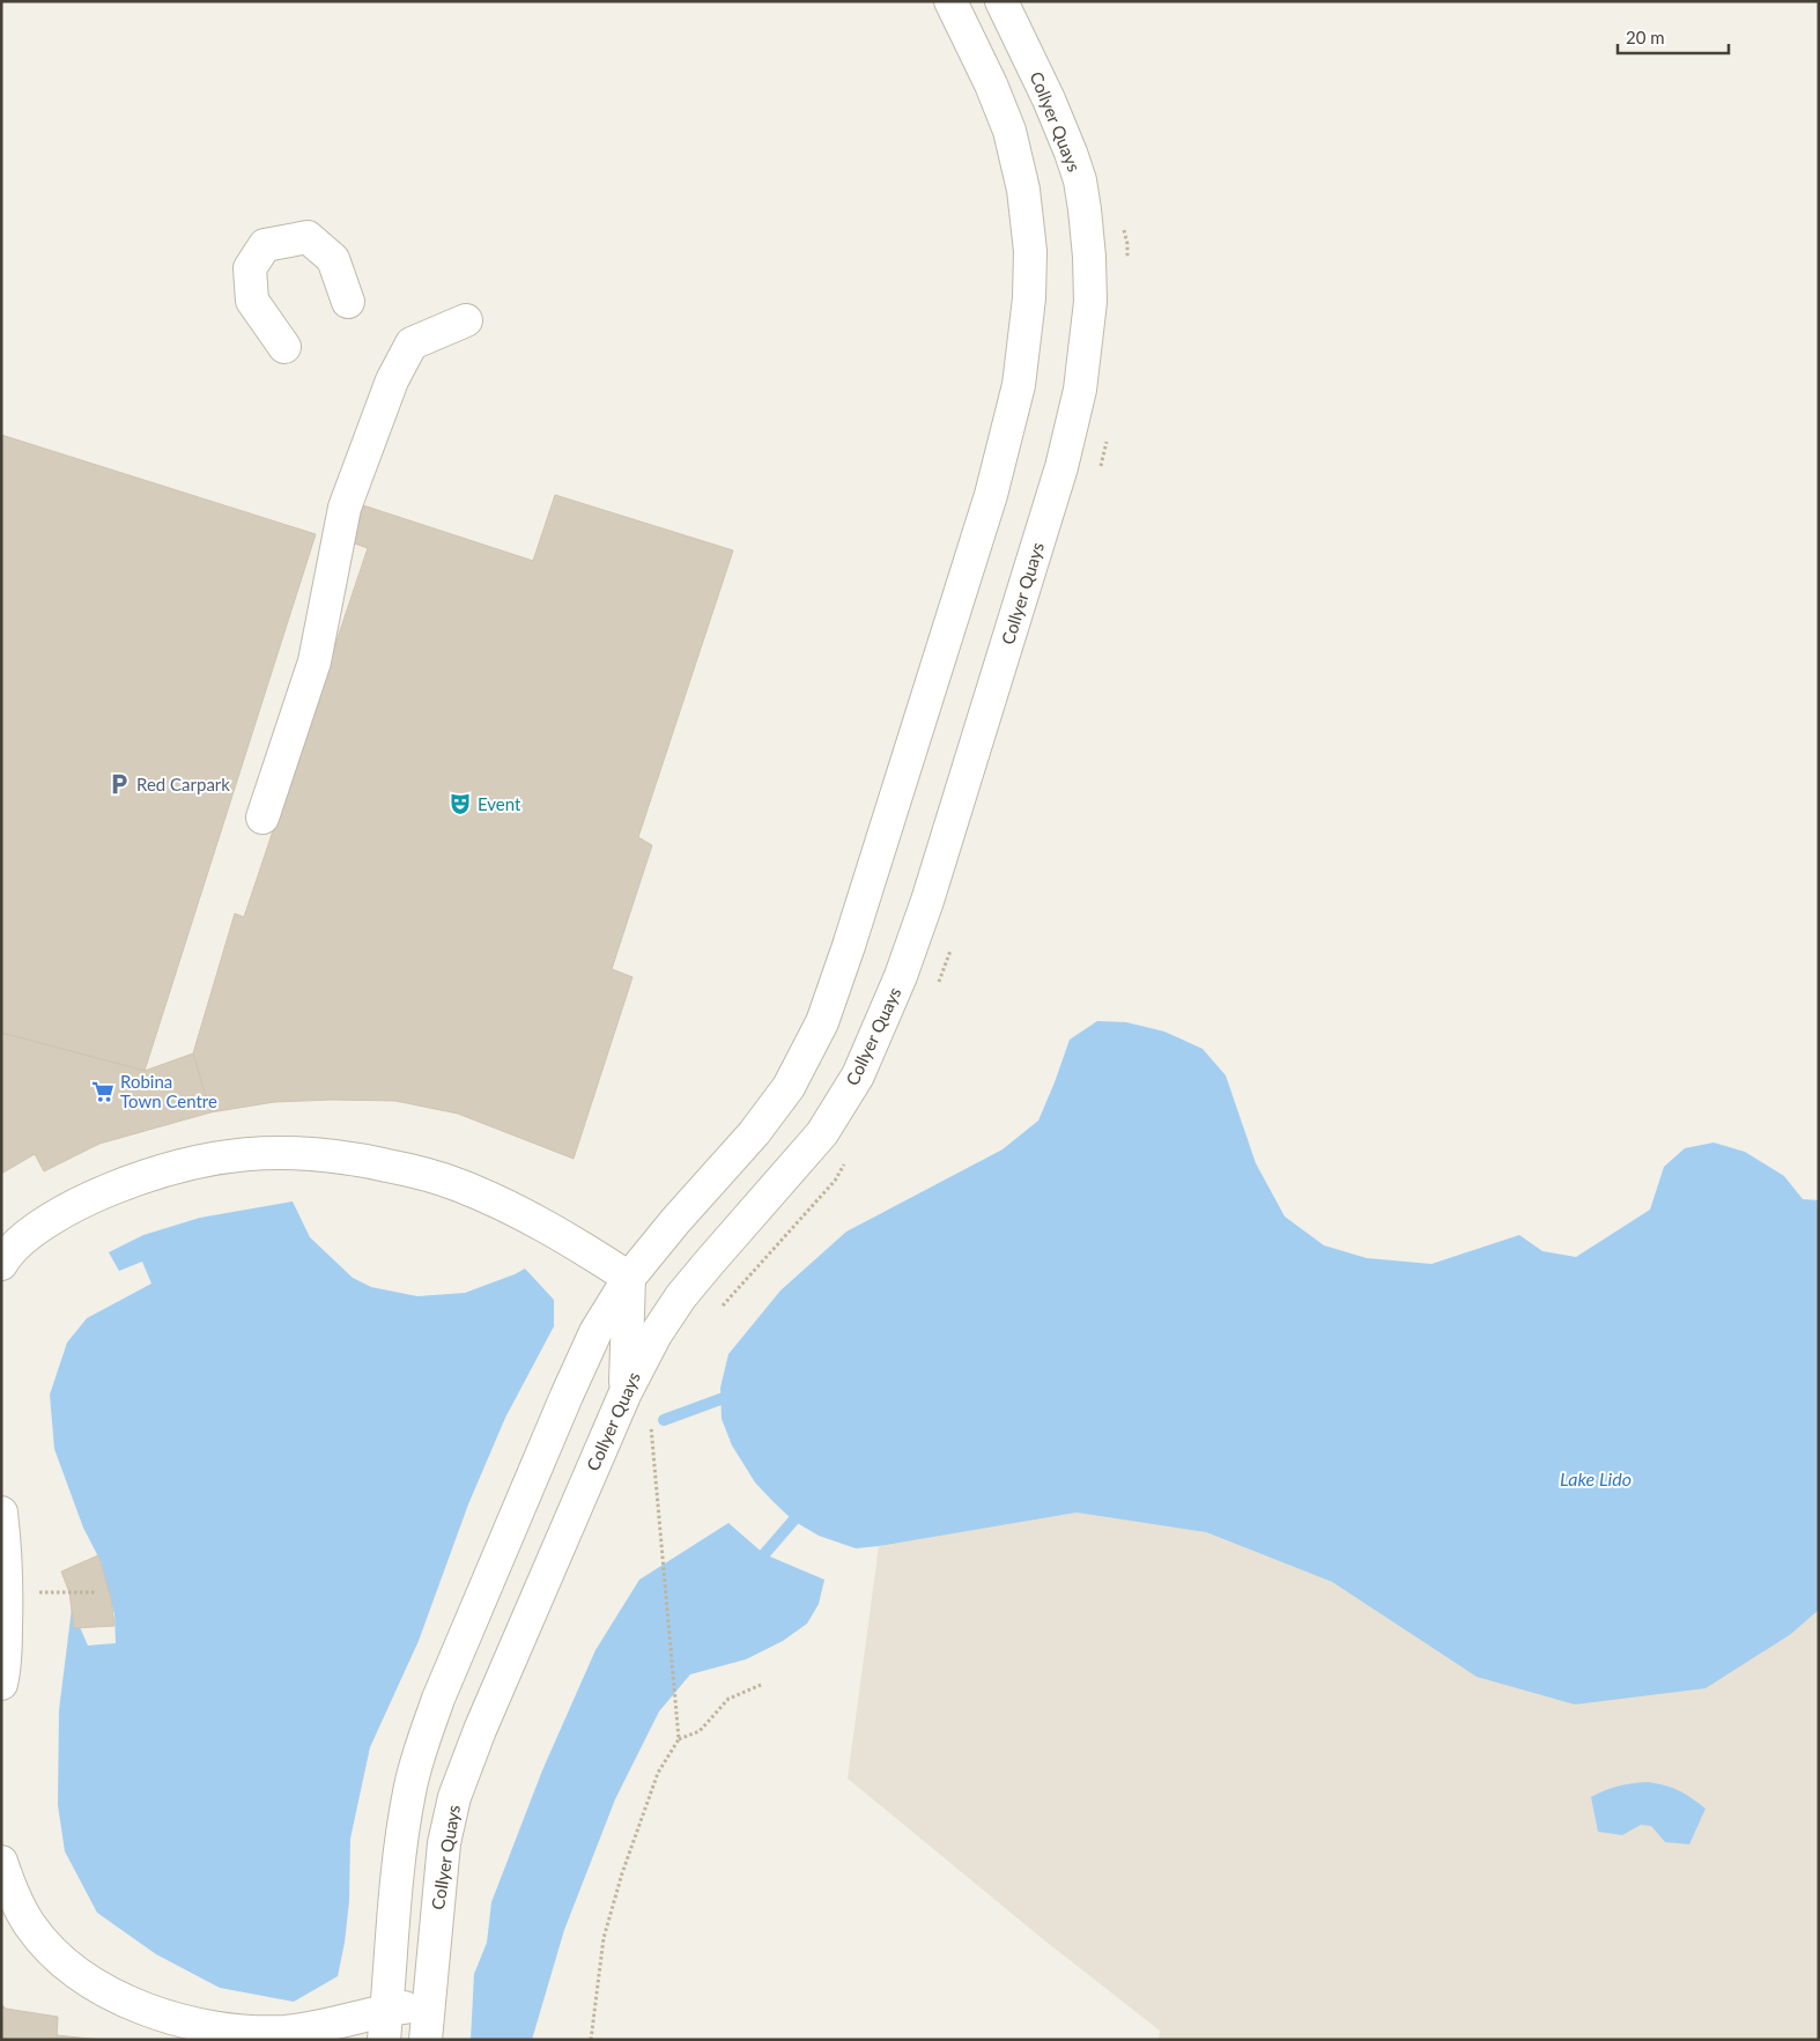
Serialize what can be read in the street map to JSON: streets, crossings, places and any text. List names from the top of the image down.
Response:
{
  "streets": {
    "street": ["Collyer Quays"]
  },
  "water": ["Lake Lido"],
  "places": {
    "parking": ["Red Carpark"],
    "theatre": ["Event"],
    "supermarket": ["Robina Town Centre"]
  },
  "scale_bar": "20 m"
}
